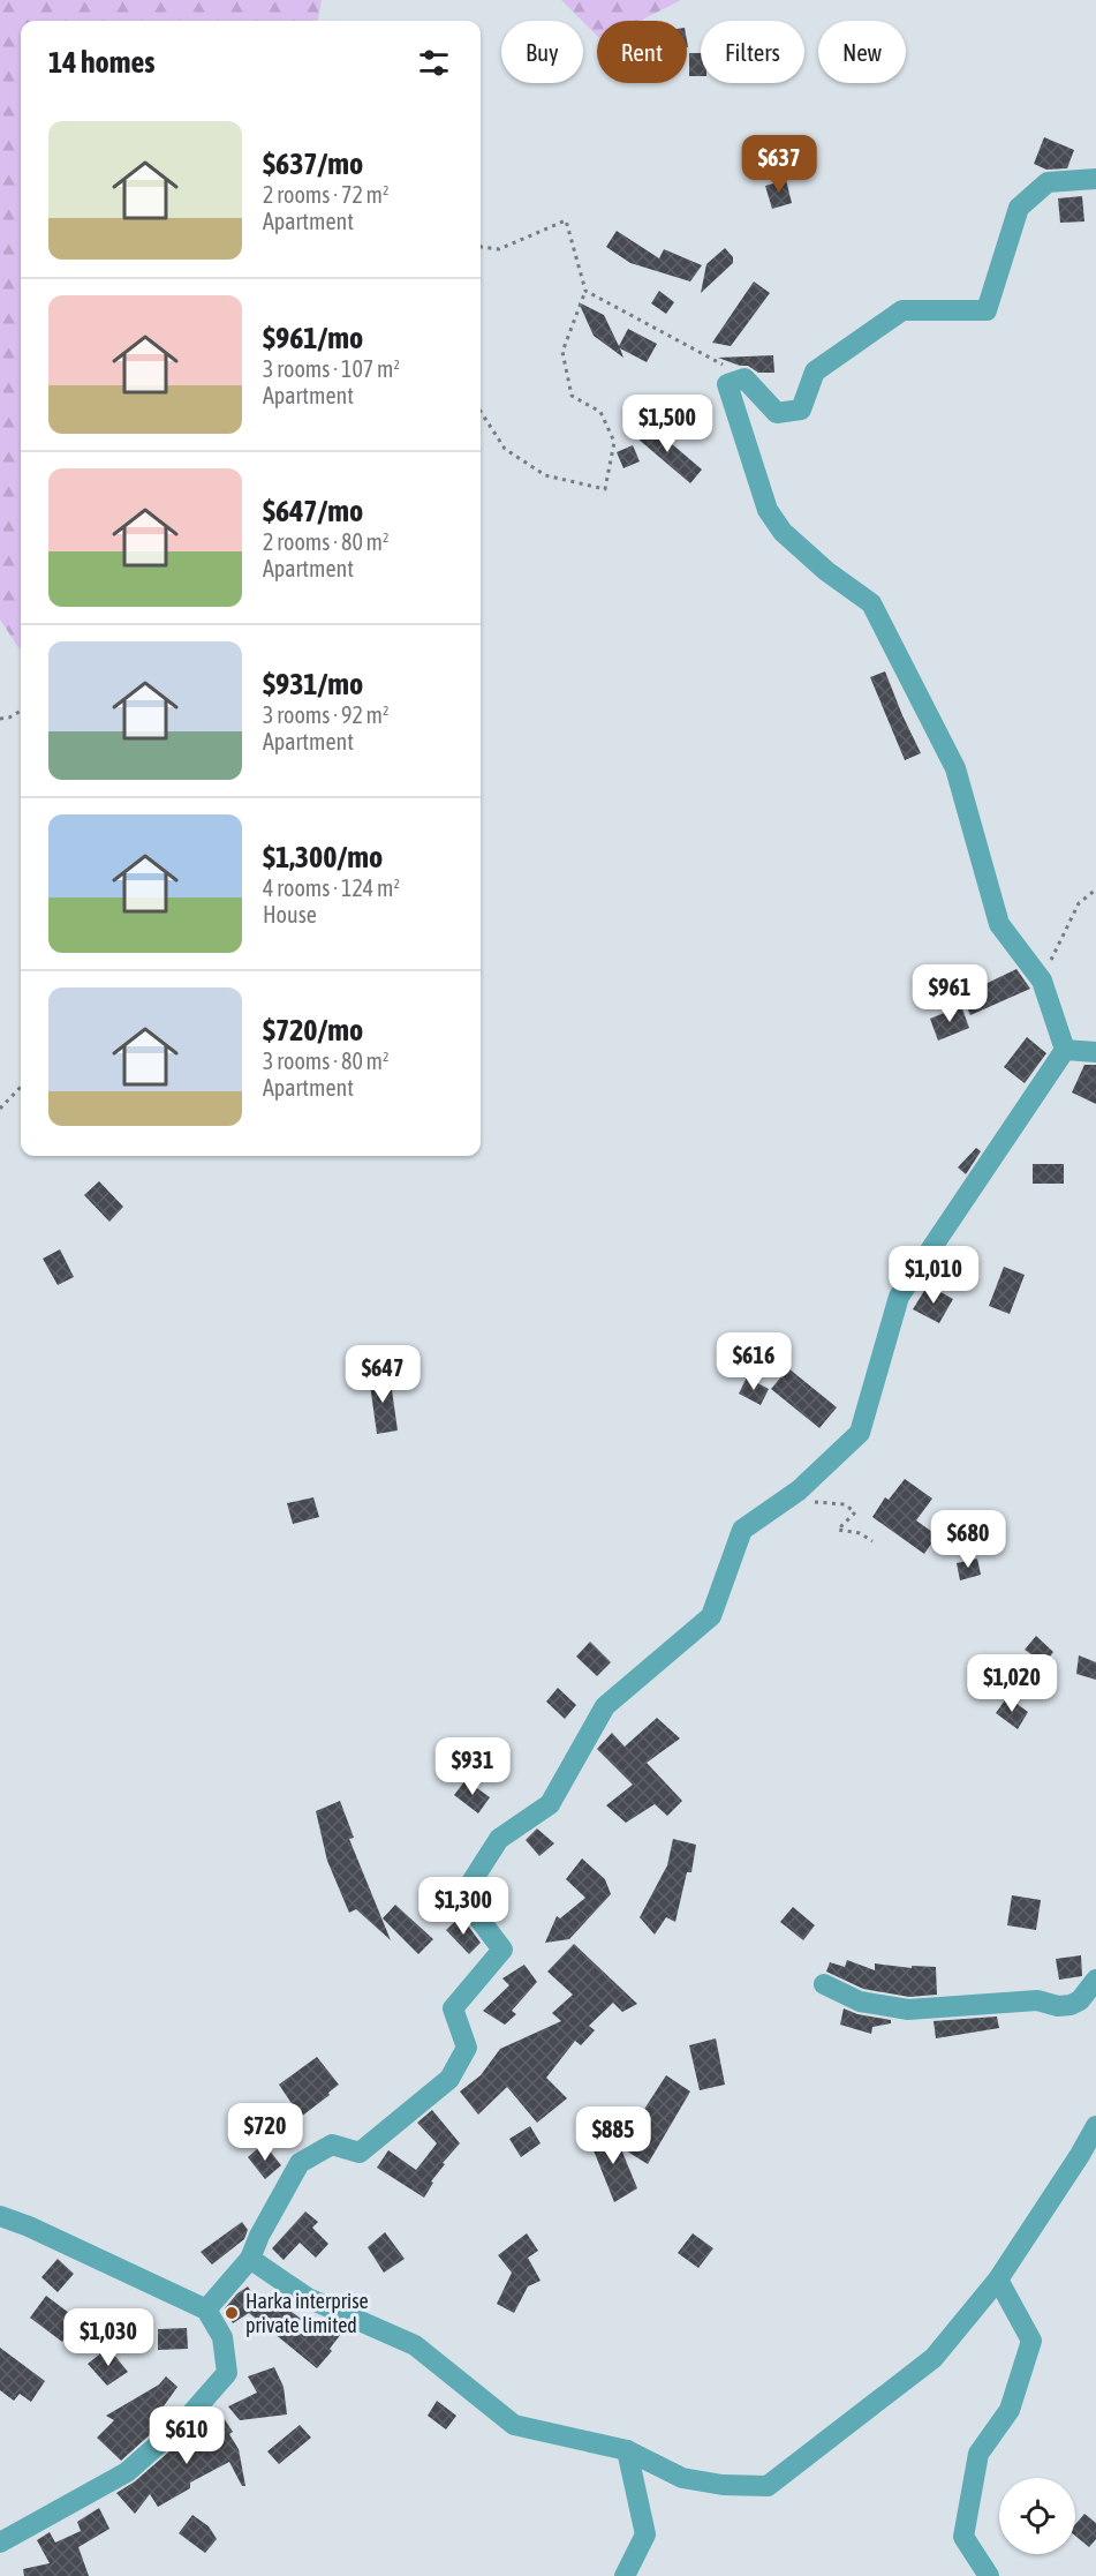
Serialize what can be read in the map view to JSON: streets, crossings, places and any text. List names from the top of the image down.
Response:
{
  "places": ["Harka interprise private limited"],
  "page": {
    "chip": [
      "Buy",
      "Rent",
      "Filters",
      "New"
    ],
    "heading": "14 homes",
    "list": [
      {
        "name": "$637/mo",
        "note": "2 rooms · 72 m² · Apartment"
      },
      {
        "name": "$961/mo",
        "note": "3 rooms · 107 m² · Apartment"
      },
      {
        "name": "$647/mo",
        "note": "2 rooms · 80 m² · Apartment"
      },
      {
        "name": "$931/mo",
        "note": "3 rooms · 92 m² · Apartment"
      },
      {
        "name": "$1,300/mo",
        "note": "4 rooms · 124 m² · House"
      },
      {
        "name": "$720/mo",
        "note": "3 rooms · 80 m² · Apartment"
      }
    ],
    "price": [
      "$637",
      "$1,500",
      "$961",
      "$1,010",
      "$616",
      "$647",
      "$680",
      "$1,020",
      "$931",
      "$1,300",
      "$720",
      "$885",
      "$1,030",
      "$610"
    ]
  }
}
